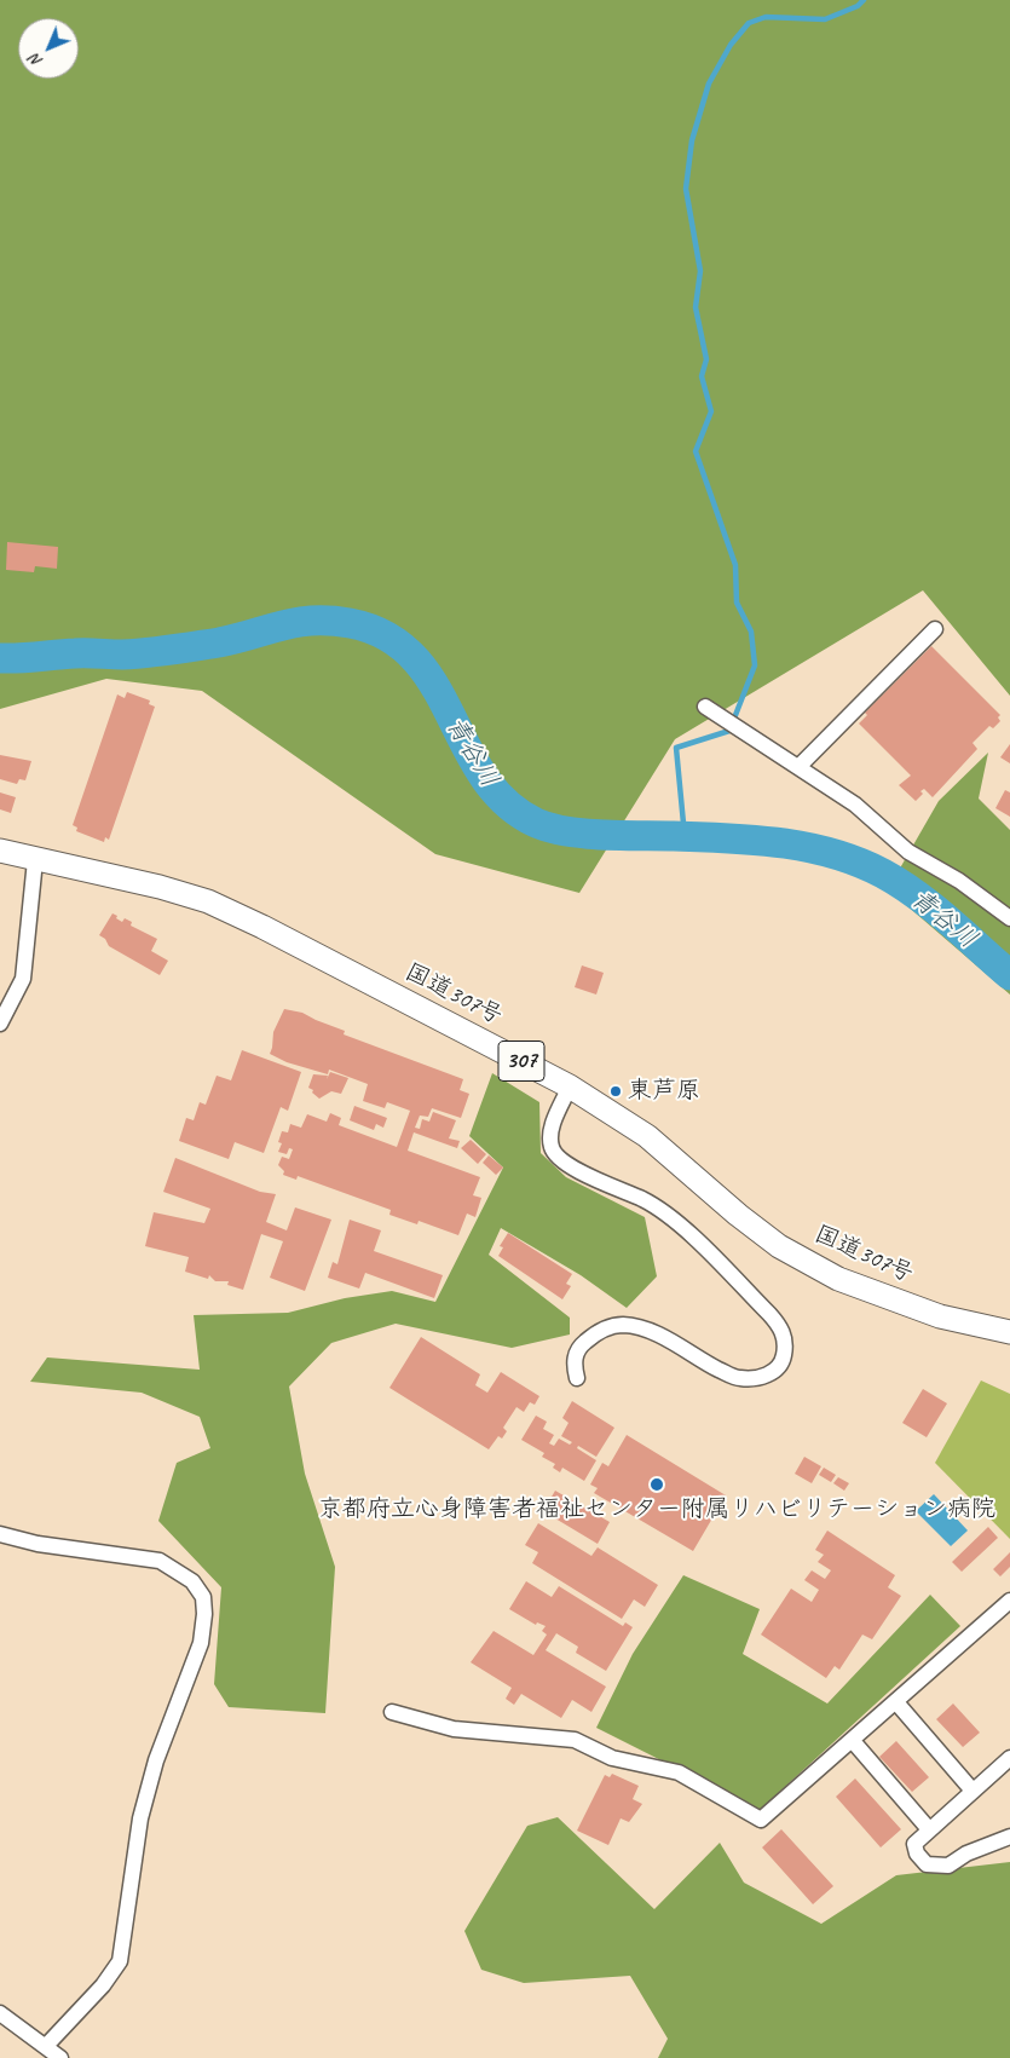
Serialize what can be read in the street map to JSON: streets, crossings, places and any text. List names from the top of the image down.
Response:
{
  "streets": {
    "highway": ["国道307号", "307"]
  },
  "water": ["青谷川"],
  "places": ["東芦原", "京都府立心身障害者福祉センター附属リハビリテーション病院"],
  "north": "bottom left"
}
